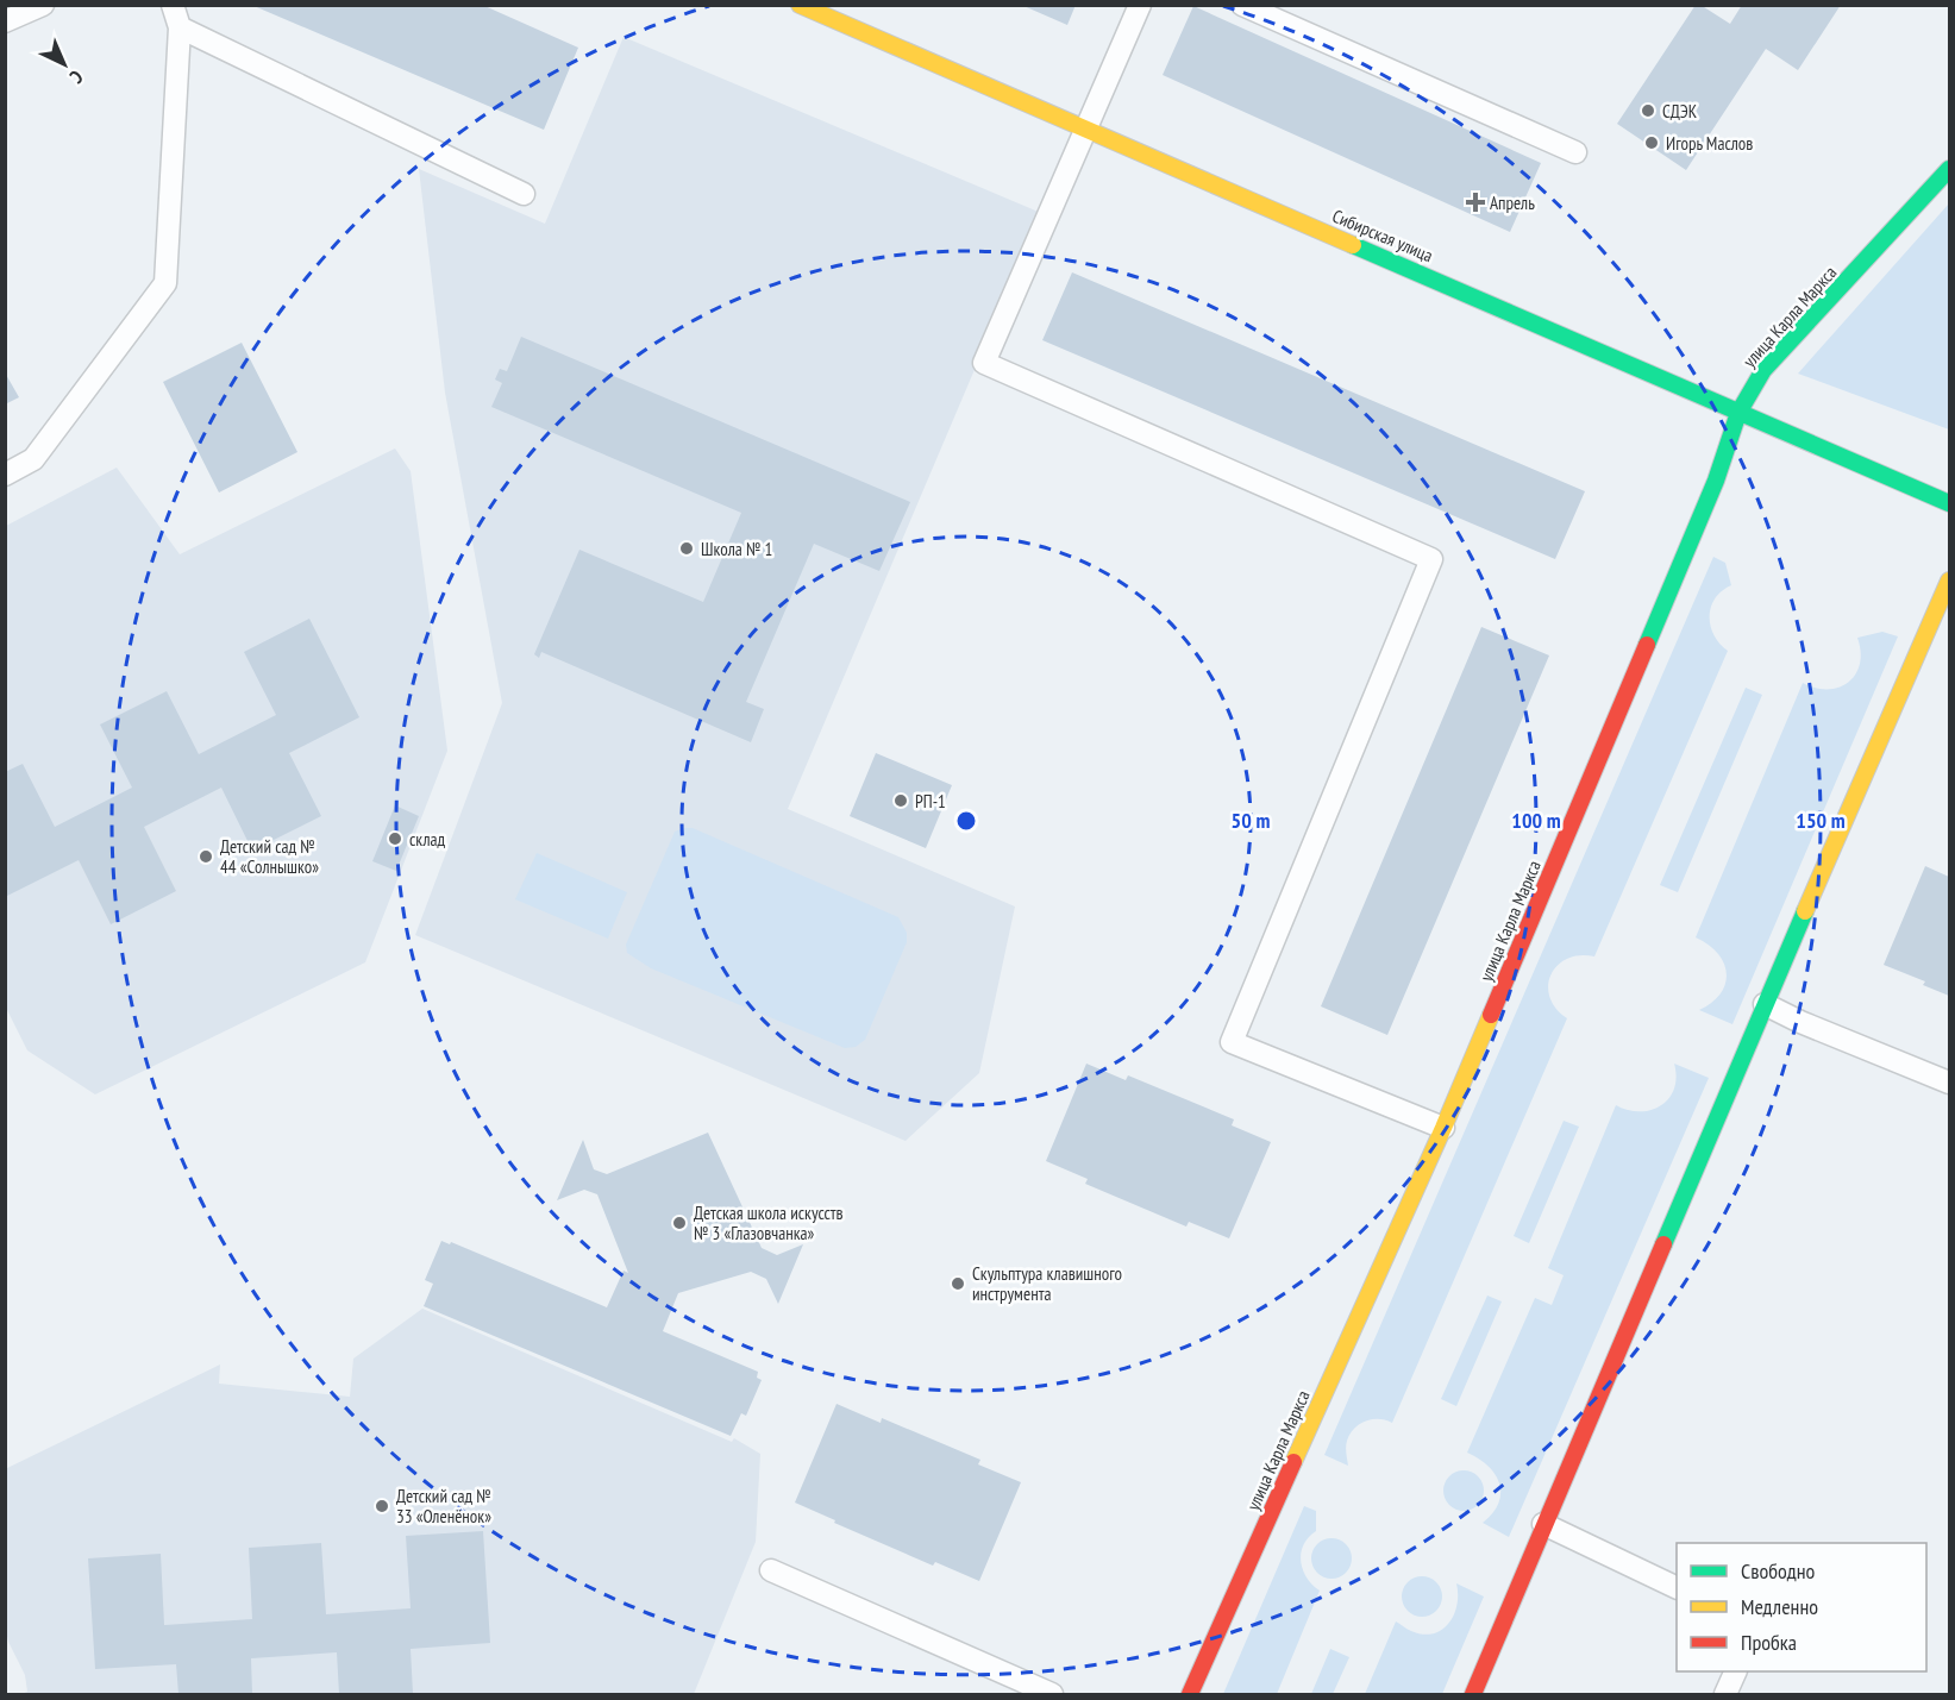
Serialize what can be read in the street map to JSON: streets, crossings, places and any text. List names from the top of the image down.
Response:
{
  "streets": {
    "street": ["Сибирская улица", "улица Карла Маркса"]
  },
  "crossings": [
    ["Сибирская улица", "улица Карла Маркса"]
  ],
  "places": {
    "other": [
      "СДЭК",
      "Игорь Маслов",
      "Школа № 1",
      "РП-1",
      "склад",
      "Детский сад № 44 «Солнышко»",
      "Детская школа искусств № 3 «Глазовчанка»",
      "Скульптура клавишного инструмента",
      "Детский сад № 33 «Оленёнок»"
    ],
    "health": ["Апрель"]
  },
  "legend": ["Свободно", "Медленно", "Пробка"],
  "north": "bottom right",
  "rings": ["50 m", "100 m", "150 m"]
}
